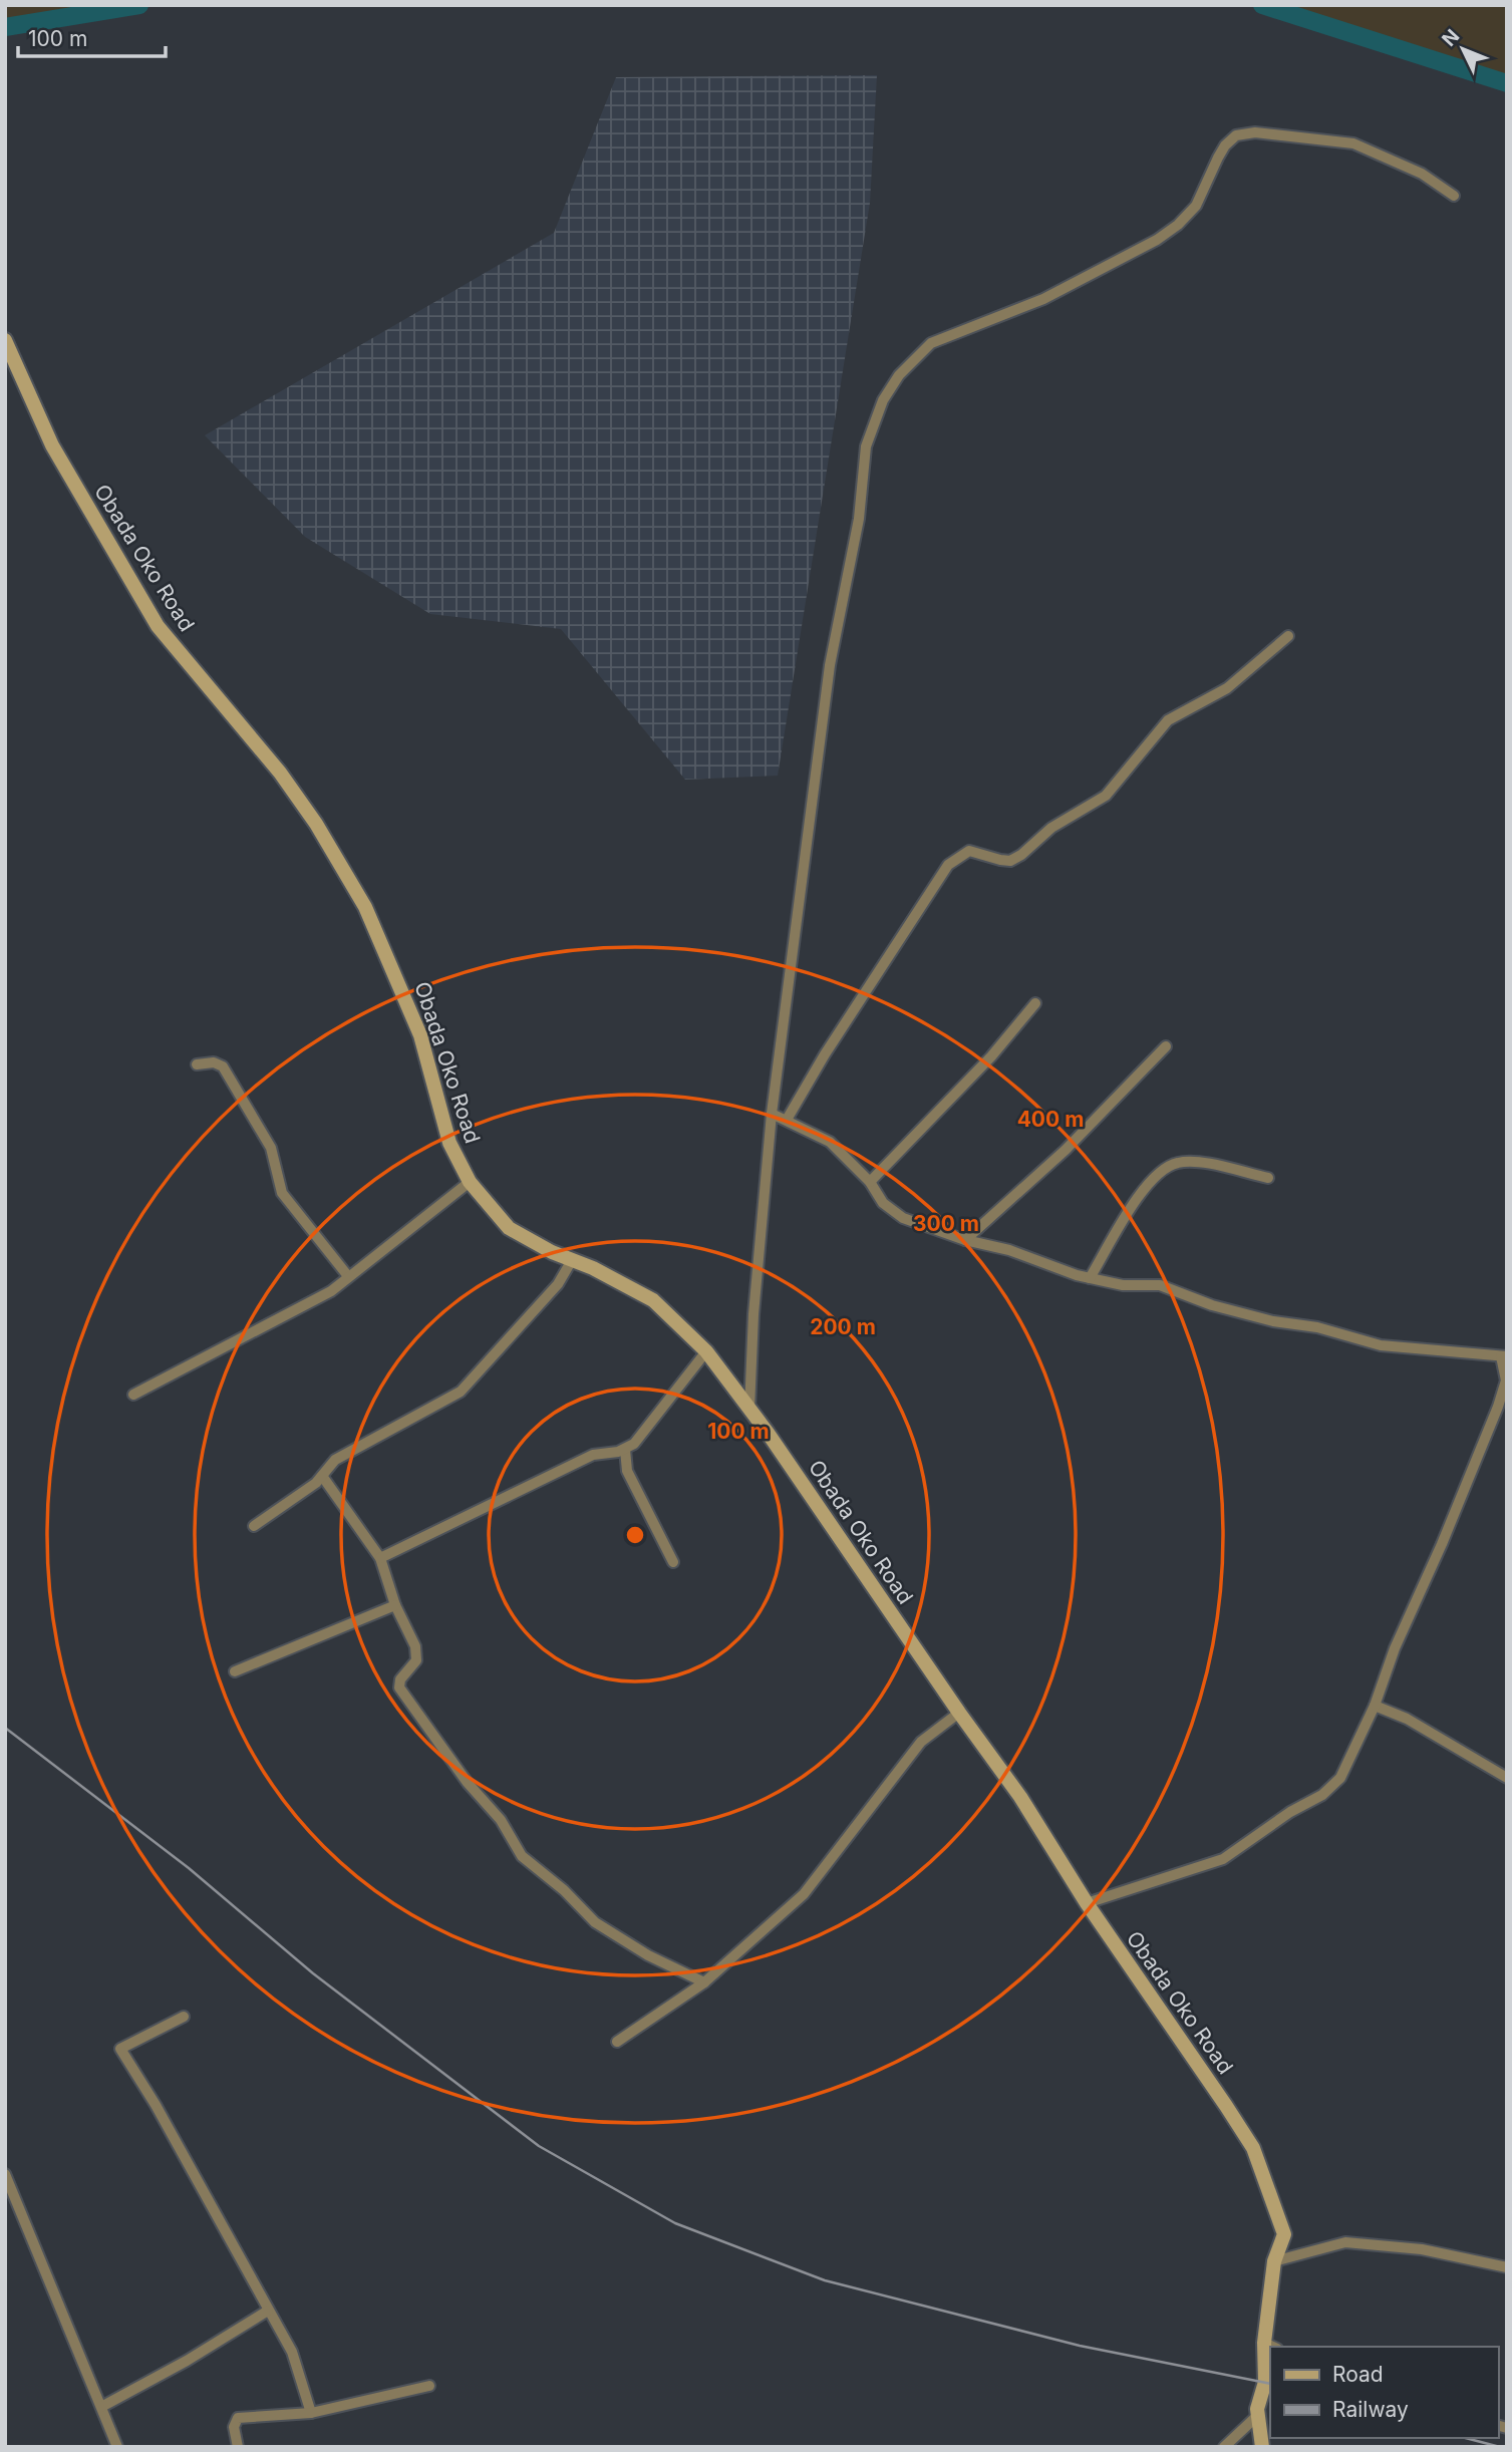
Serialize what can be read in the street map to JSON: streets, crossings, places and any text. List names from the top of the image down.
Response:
{
  "streets": {
    "main road": ["Obada Oko Road"]
  },
  "legend": ["Road", "Railway"],
  "scale_bar": "100 m",
  "north": "top left",
  "rings": [
    "400 m",
    "300 m",
    "200 m",
    "100 m"
  ]
}
